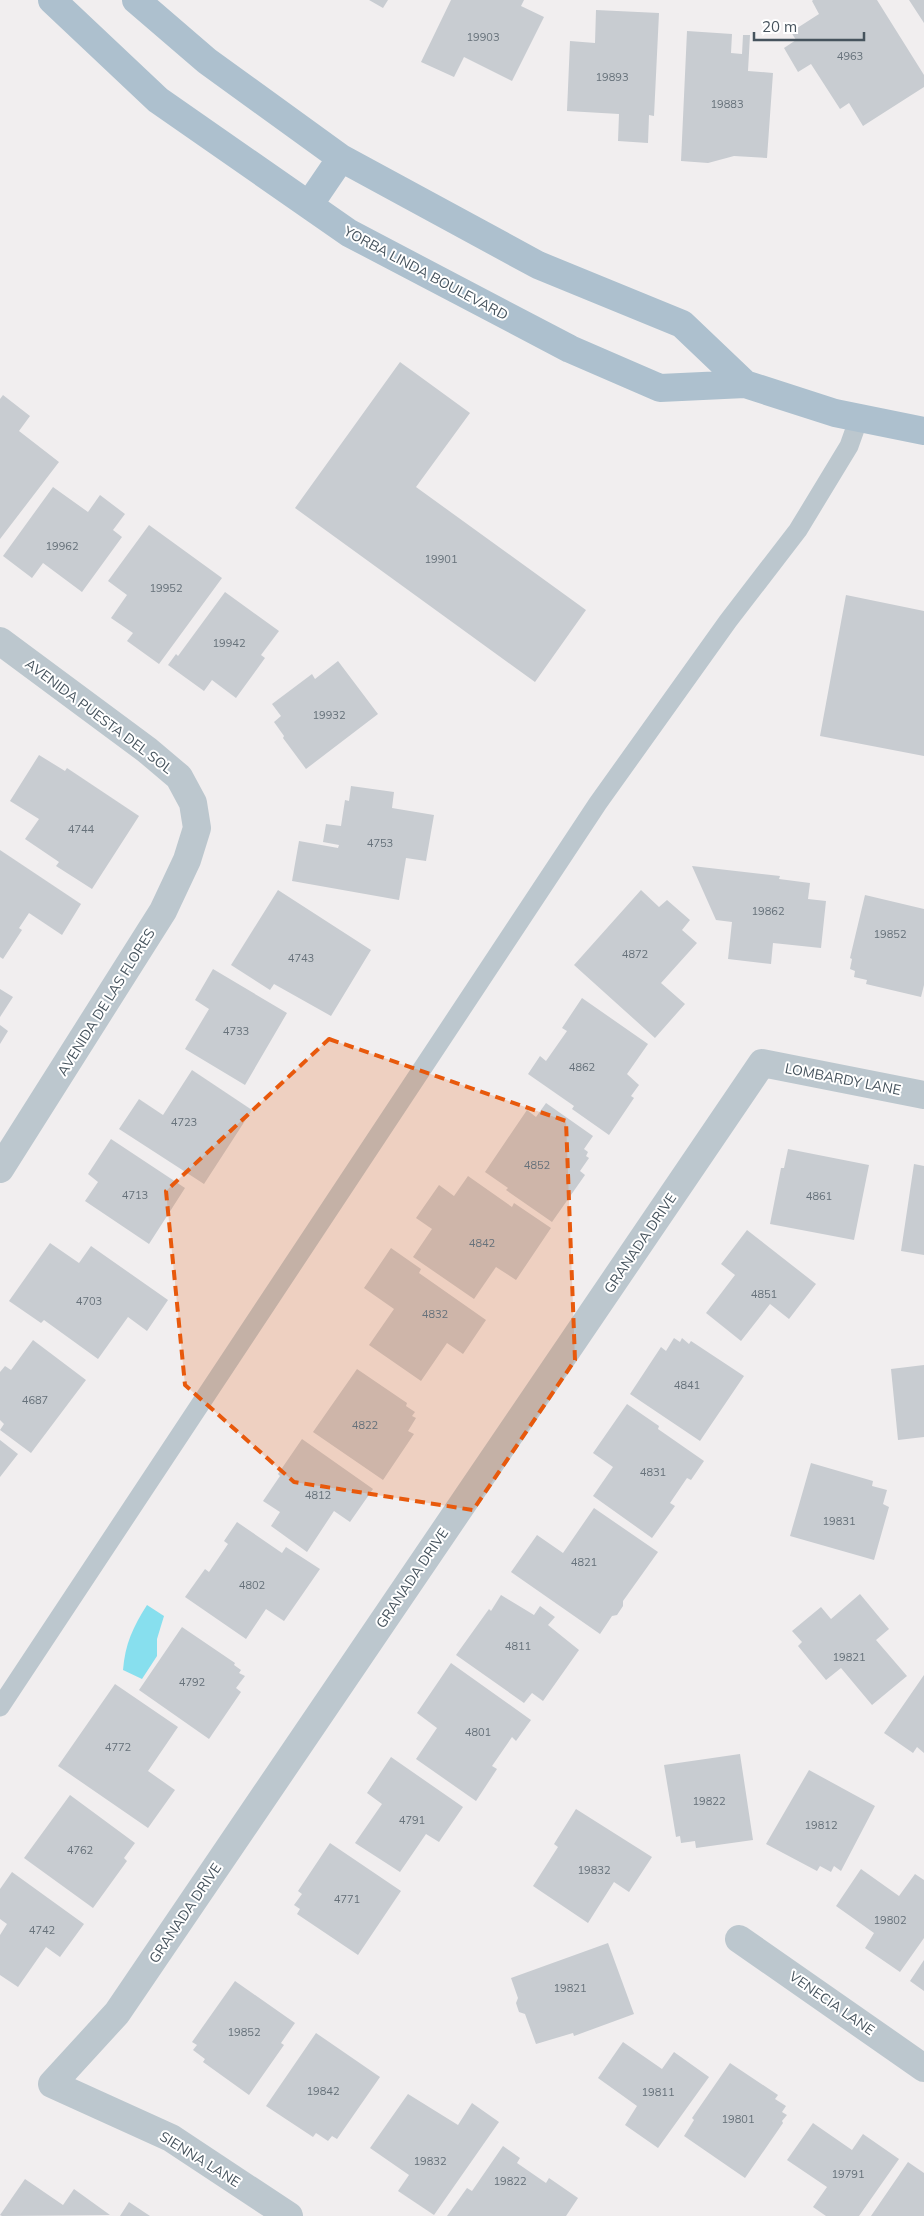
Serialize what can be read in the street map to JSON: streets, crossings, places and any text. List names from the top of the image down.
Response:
{
  "streets": {
    "main road": ["YORBA LINDA BOULEVARD"],
    "street": [
      "AVENIDA PUESTA DEL SOL",
      "AVENIDA DE LAS FLORES",
      "LOMBARDY LANE",
      "GRANADA DRIVE",
      "VENECIA LANE",
      "SIENNA LANE"
    ]
  },
  "crossings": [
    ["AVENIDA PUESTA DEL SOL", "AVENIDA DE LAS FLORES"],
    ["LOMBARDY LANE", "GRANADA DRIVE"],
    ["GRANADA DRIVE", "SIENNA LANE"]
  ],
  "house_numbers": [
    "19903",
    "4963",
    "19893",
    "19883",
    "19962",
    "19901",
    "19952",
    "19942",
    "19932",
    "4744",
    "4753",
    "19862",
    "19852",
    "4872",
    "4743",
    "4733",
    "4862",
    "4723",
    "4852",
    "4713",
    "4861",
    "4842",
    "4851",
    "4703",
    "4832",
    "4841",
    "4687",
    "4822",
    "4831",
    "4812",
    "19831",
    "4821",
    "4802",
    "4811",
    "19821",
    "4792",
    "4801",
    "4772",
    "19822",
    "4791",
    "19812",
    "4762",
    "19832",
    "4771",
    "19802",
    "4742",
    "19821",
    "19852",
    "19842",
    "19811",
    "19801",
    "19832",
    "19791",
    "19822"
  ],
  "scale_bar": "20 m"
}
